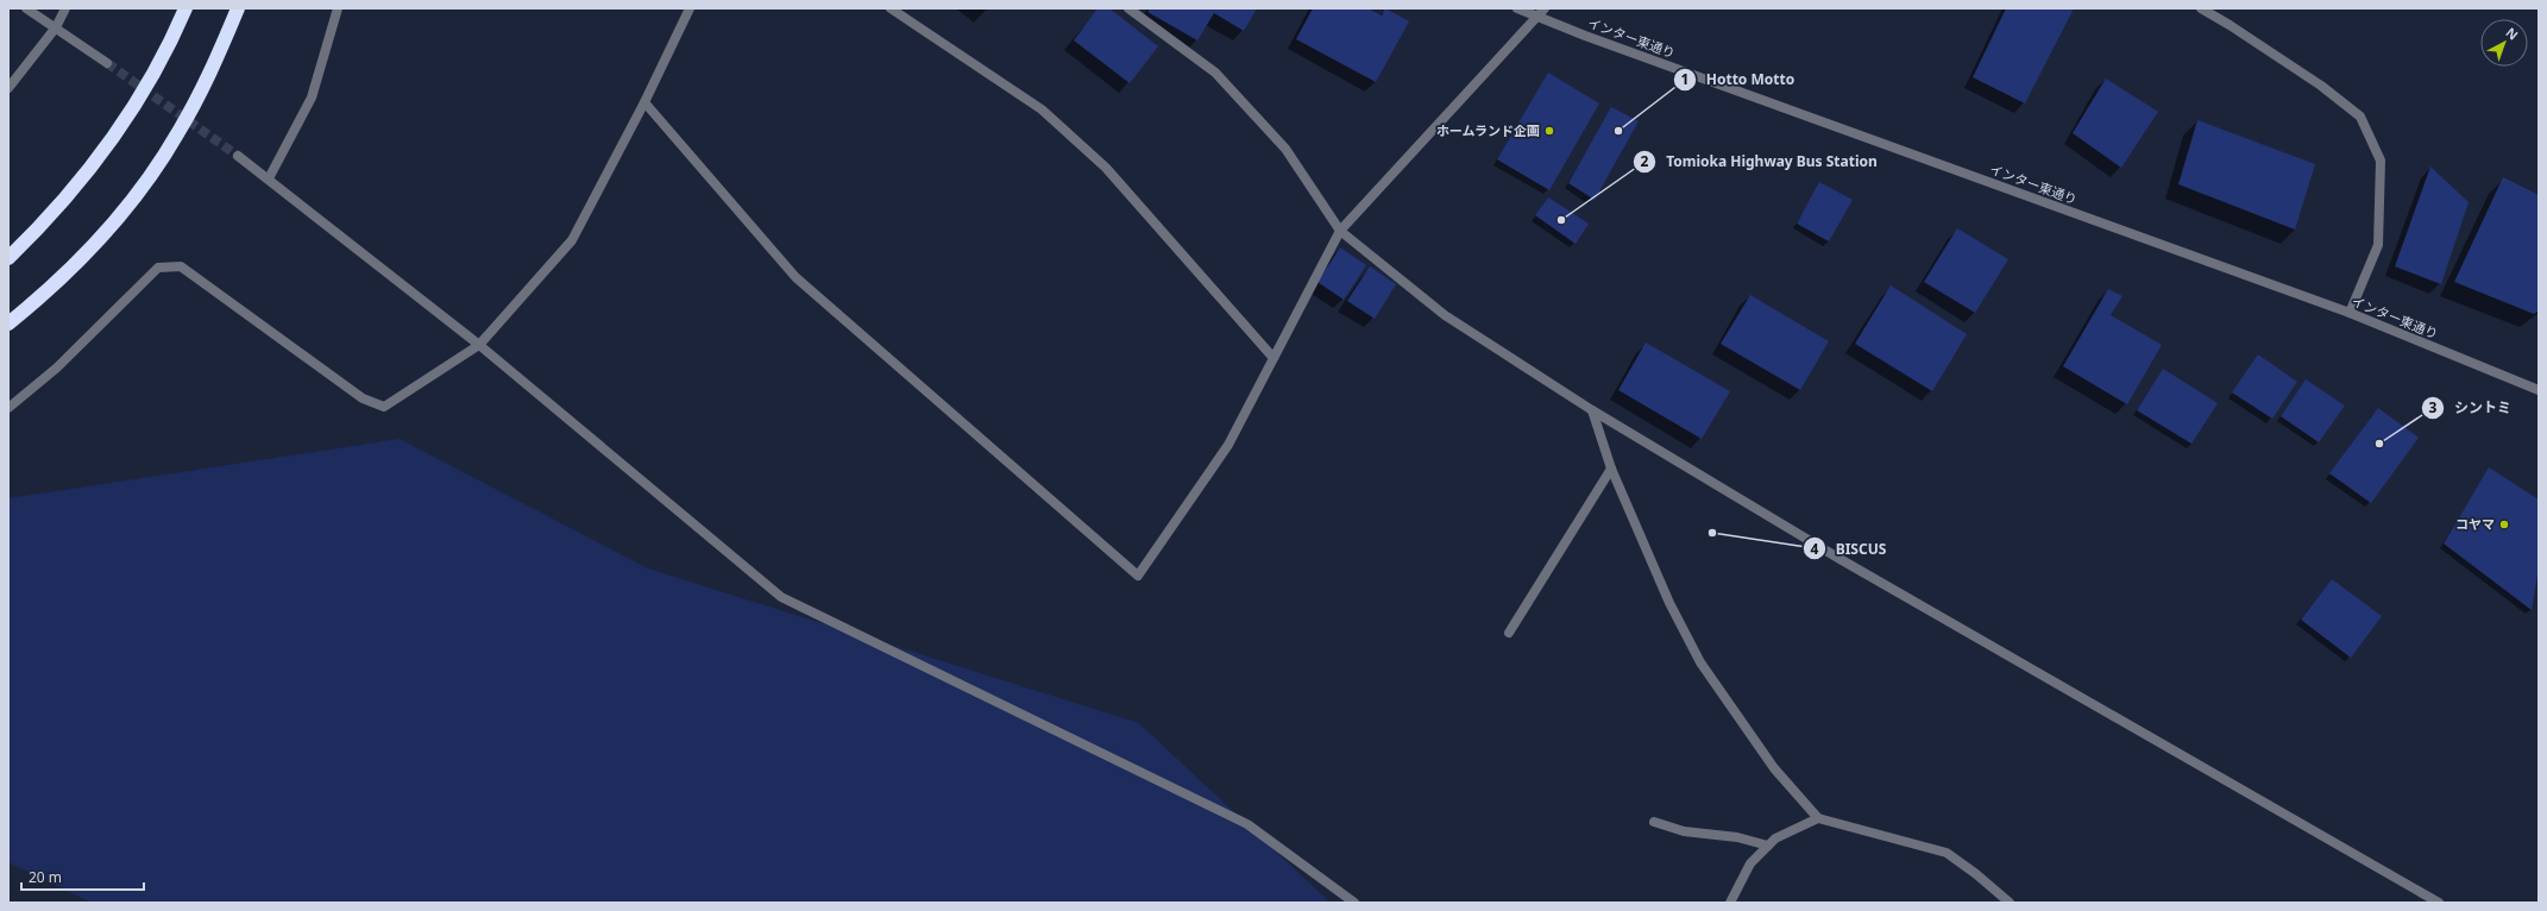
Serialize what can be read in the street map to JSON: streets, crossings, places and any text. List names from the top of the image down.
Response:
{
  "streets": {
    "street": ["インター東通り"]
  },
  "places": [
    "ホームランド企画",
    "Hotto Motto",
    "Tomioka Highway Bus Station",
    "シントミ",
    "コヤマ",
    "BISCUS"
  ],
  "scale_bar": "20 m",
  "north": "top right"
}
